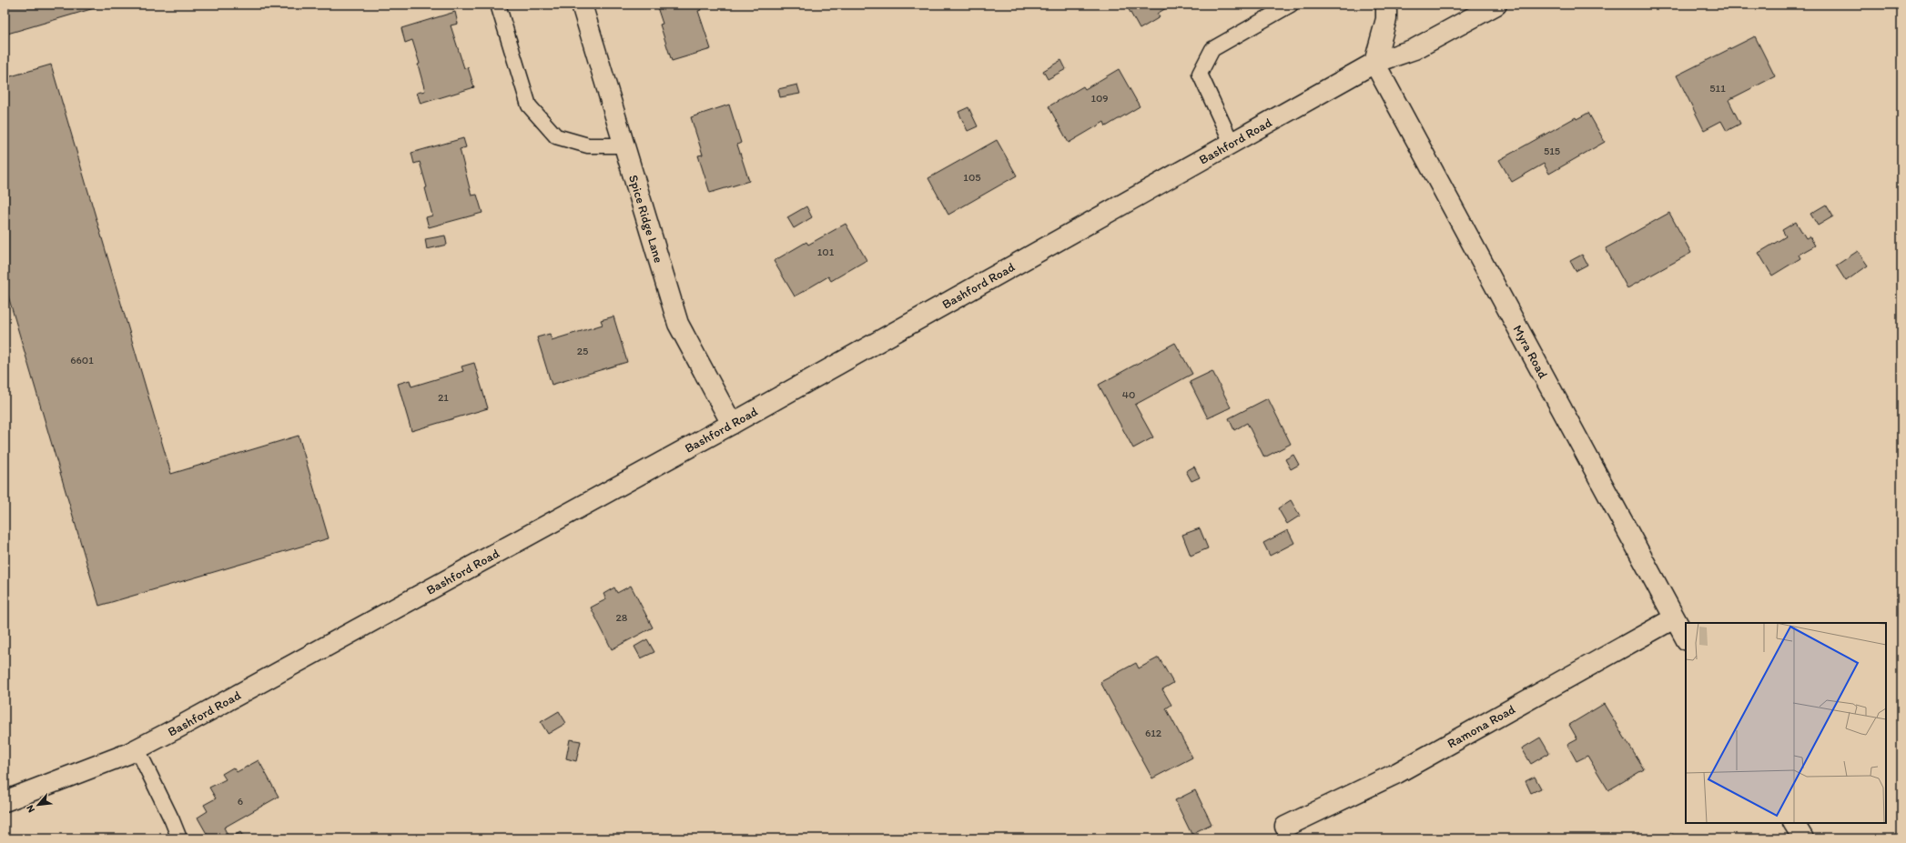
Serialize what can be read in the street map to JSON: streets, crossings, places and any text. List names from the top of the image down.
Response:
{
  "streets": {
    "street": [
      "Bashford Road",
      "Spice Ridge Lane",
      "Myra Road",
      "Ramona Road"
    ]
  },
  "crossings": [
    ["Bashford Road", "Spice Ridge Lane"],
    ["Bashford Road", "Myra Road"],
    ["Myra Road", "Ramona Road"]
  ],
  "house_numbers": [
    "511",
    "109",
    "515",
    "105",
    "101",
    "25",
    "6601",
    "40",
    "21",
    "28",
    "612",
    "6"
  ],
  "north": "bottom left"
}
